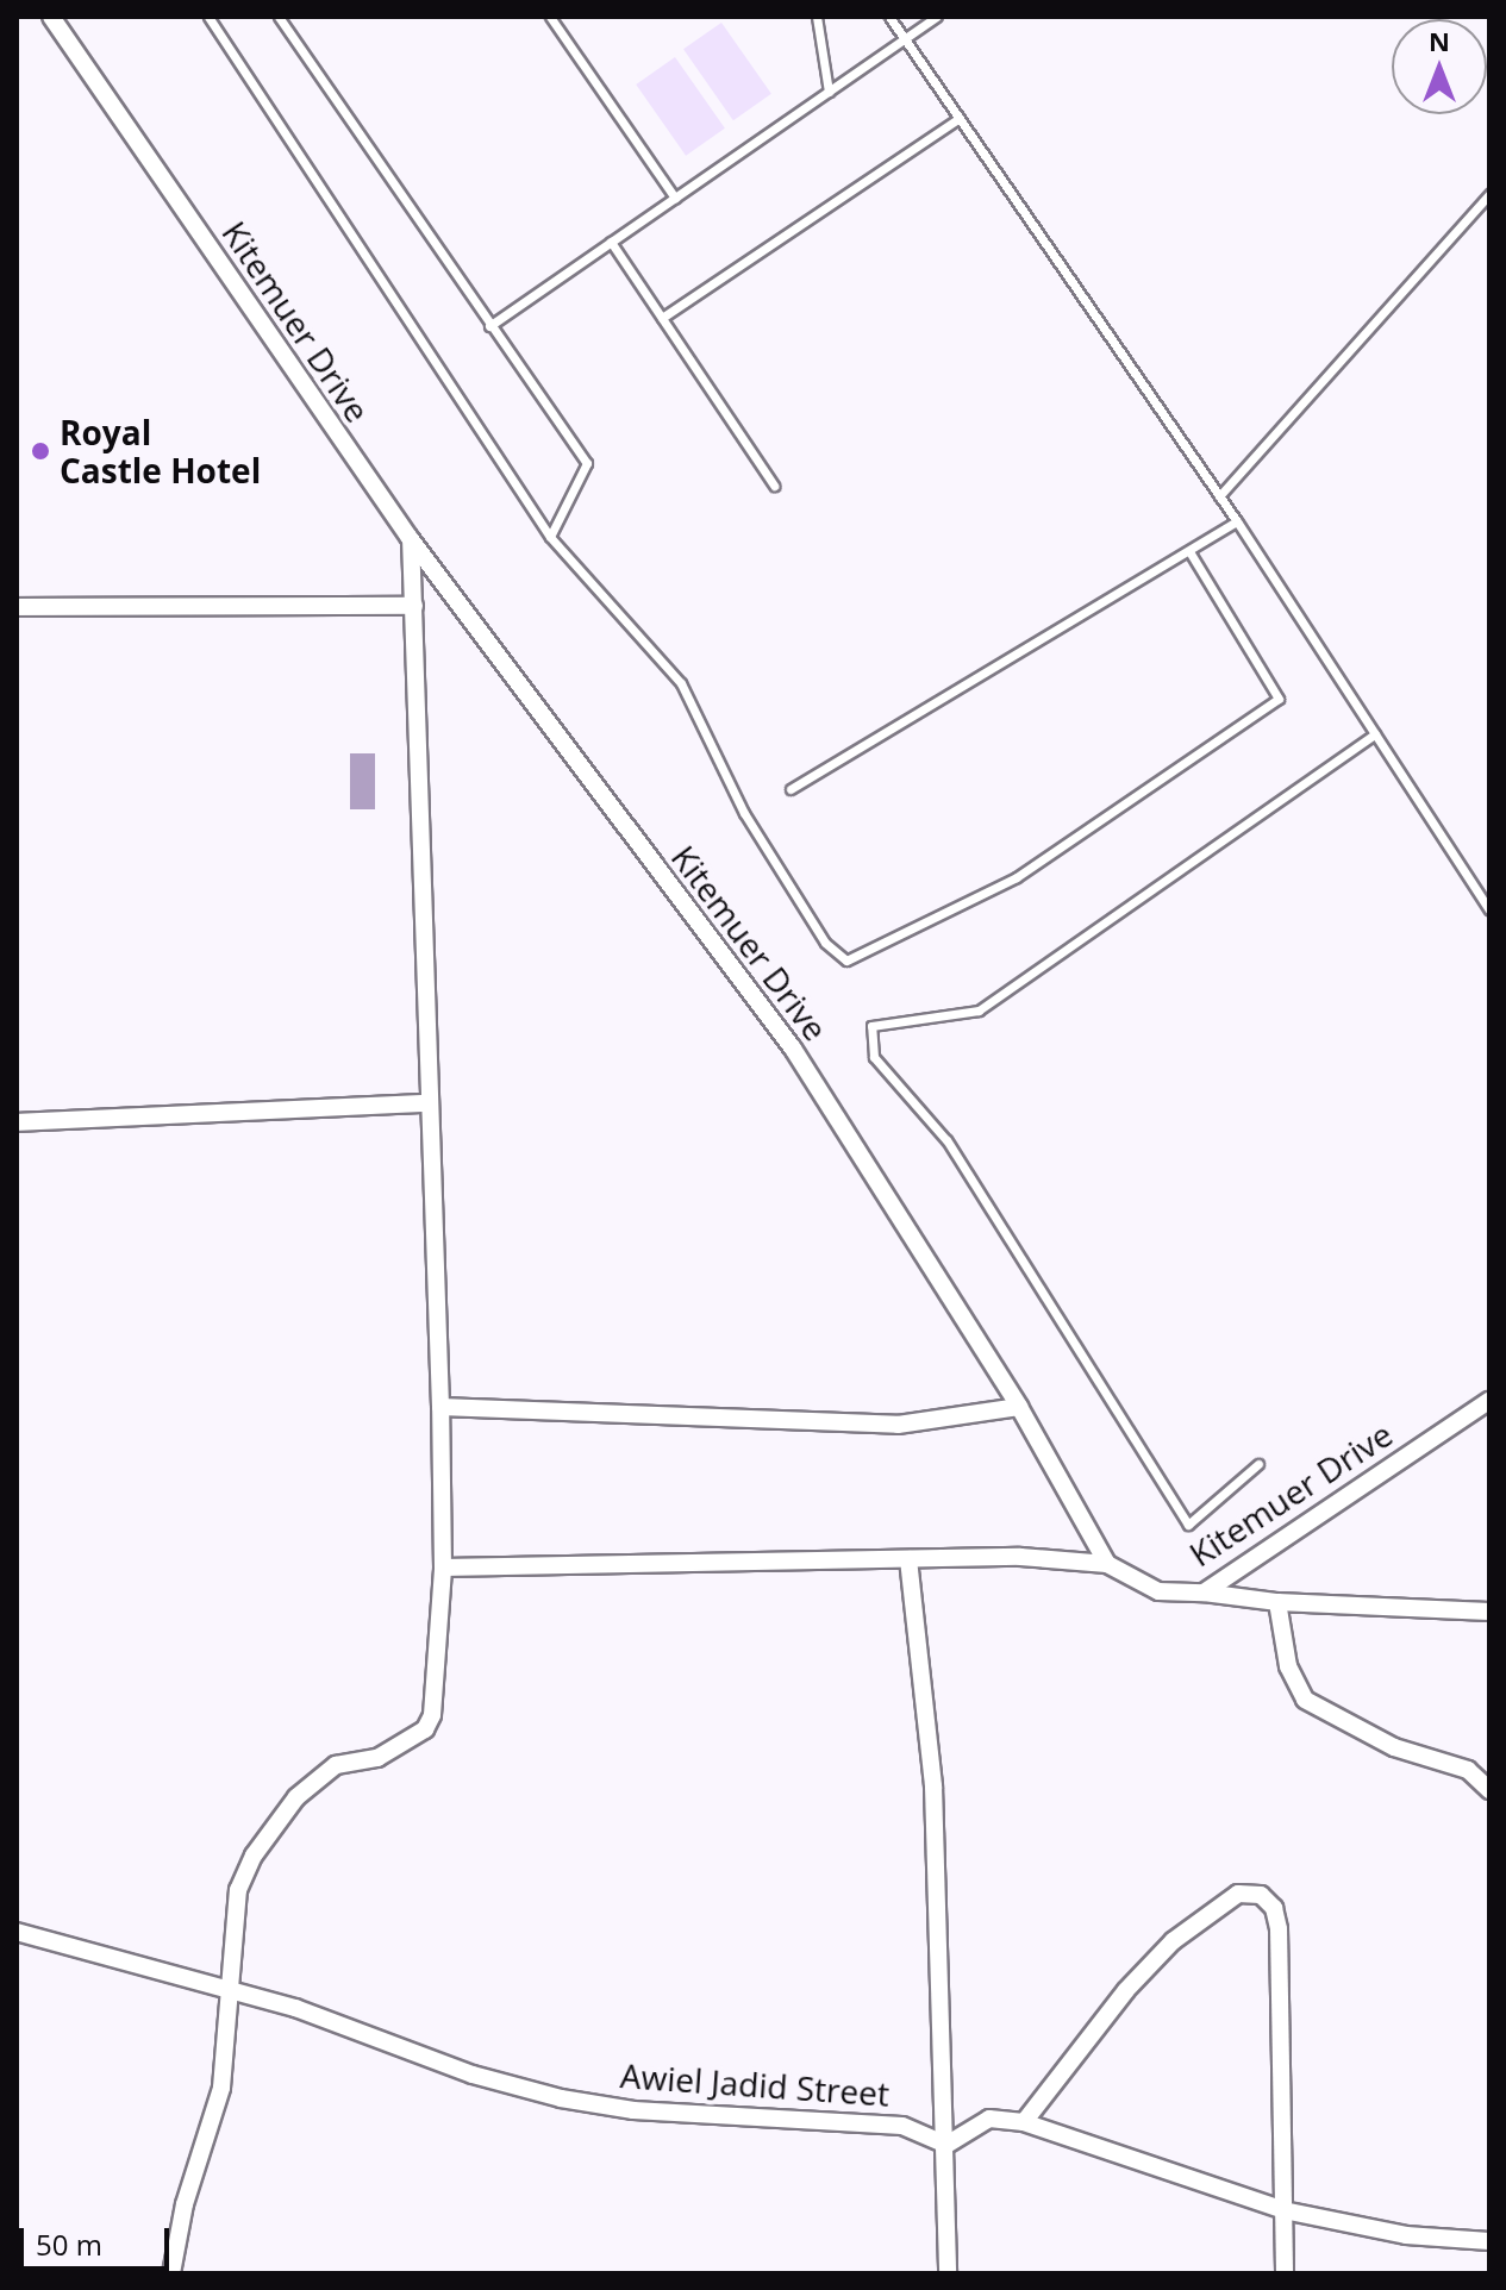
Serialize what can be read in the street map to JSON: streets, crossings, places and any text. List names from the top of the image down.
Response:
{
  "streets": {
    "street": ["Kitemuer Drive", "Awiel Jadid Street"]
  },
  "places": ["Royal Castle Hotel"],
  "scale_bar": "50 m",
  "north": "top"
}
